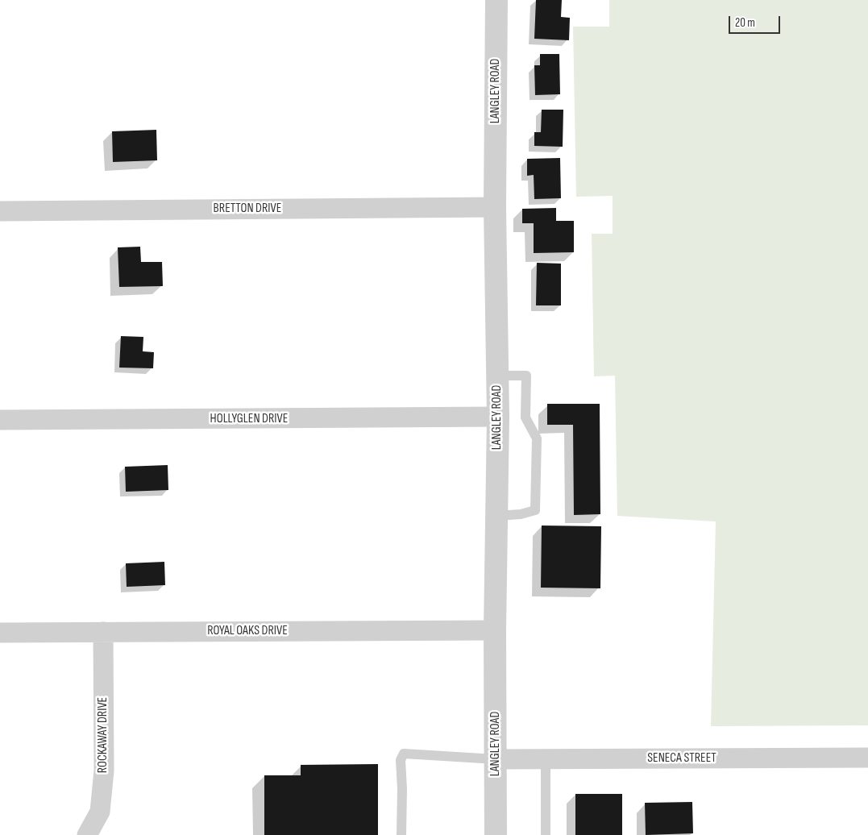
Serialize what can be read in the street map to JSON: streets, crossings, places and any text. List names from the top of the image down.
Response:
{
  "streets": {
    "street": [
      "LANGLEY ROAD",
      "BRETTON DRIVE",
      "HOLLYGLEN DRIVE",
      "ROYAL OAKS DRIVE",
      "ROCKAWAY DRIVE",
      "SENECA STREET"
    ]
  },
  "crossings": [
    ["LANGLEY ROAD", "BRETTON DRIVE"],
    ["LANGLEY ROAD", "HOLLYGLEN DRIVE"],
    ["LANGLEY ROAD", "ROYAL OAKS DRIVE"],
    ["LANGLEY ROAD", "SENECA STREET"],
    ["ROYAL OAKS DRIVE", "ROCKAWAY DRIVE"]
  ],
  "scale_bar": "20 m"
}
